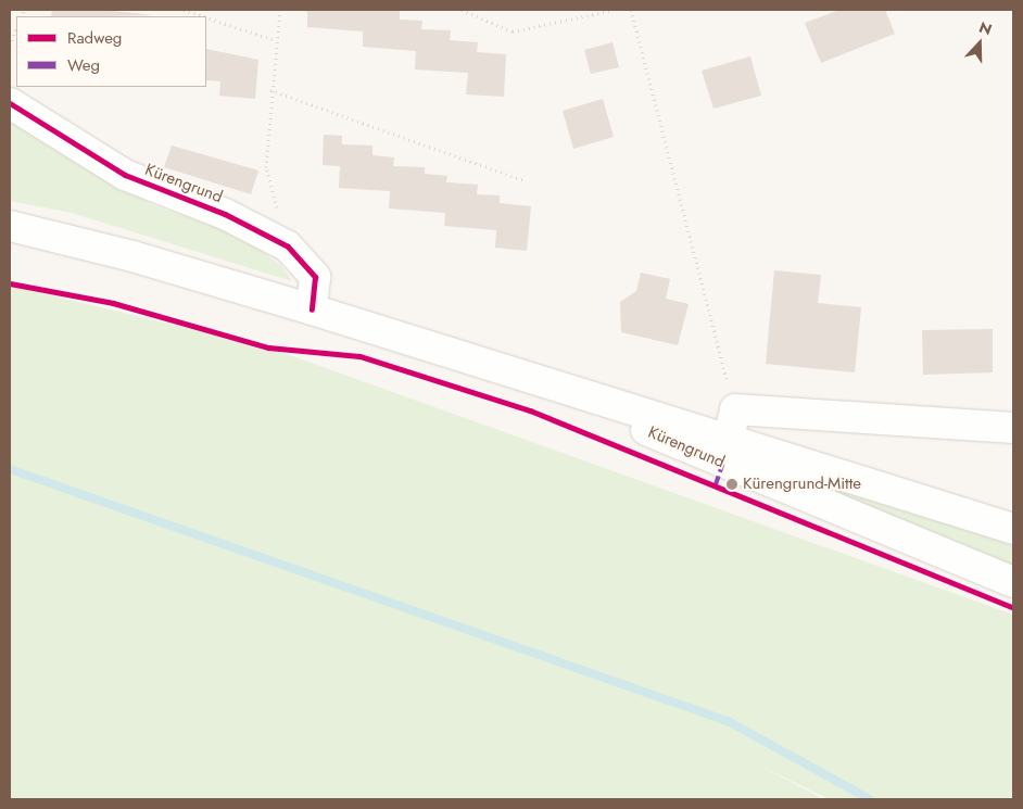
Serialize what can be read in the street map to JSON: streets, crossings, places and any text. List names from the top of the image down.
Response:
{
  "streets": {
    "main road": ["Kürengrund"]
  },
  "places": ["Kürengrund-Mitte"],
  "legend": ["Radweg", "Weg"],
  "north": "top"
}
